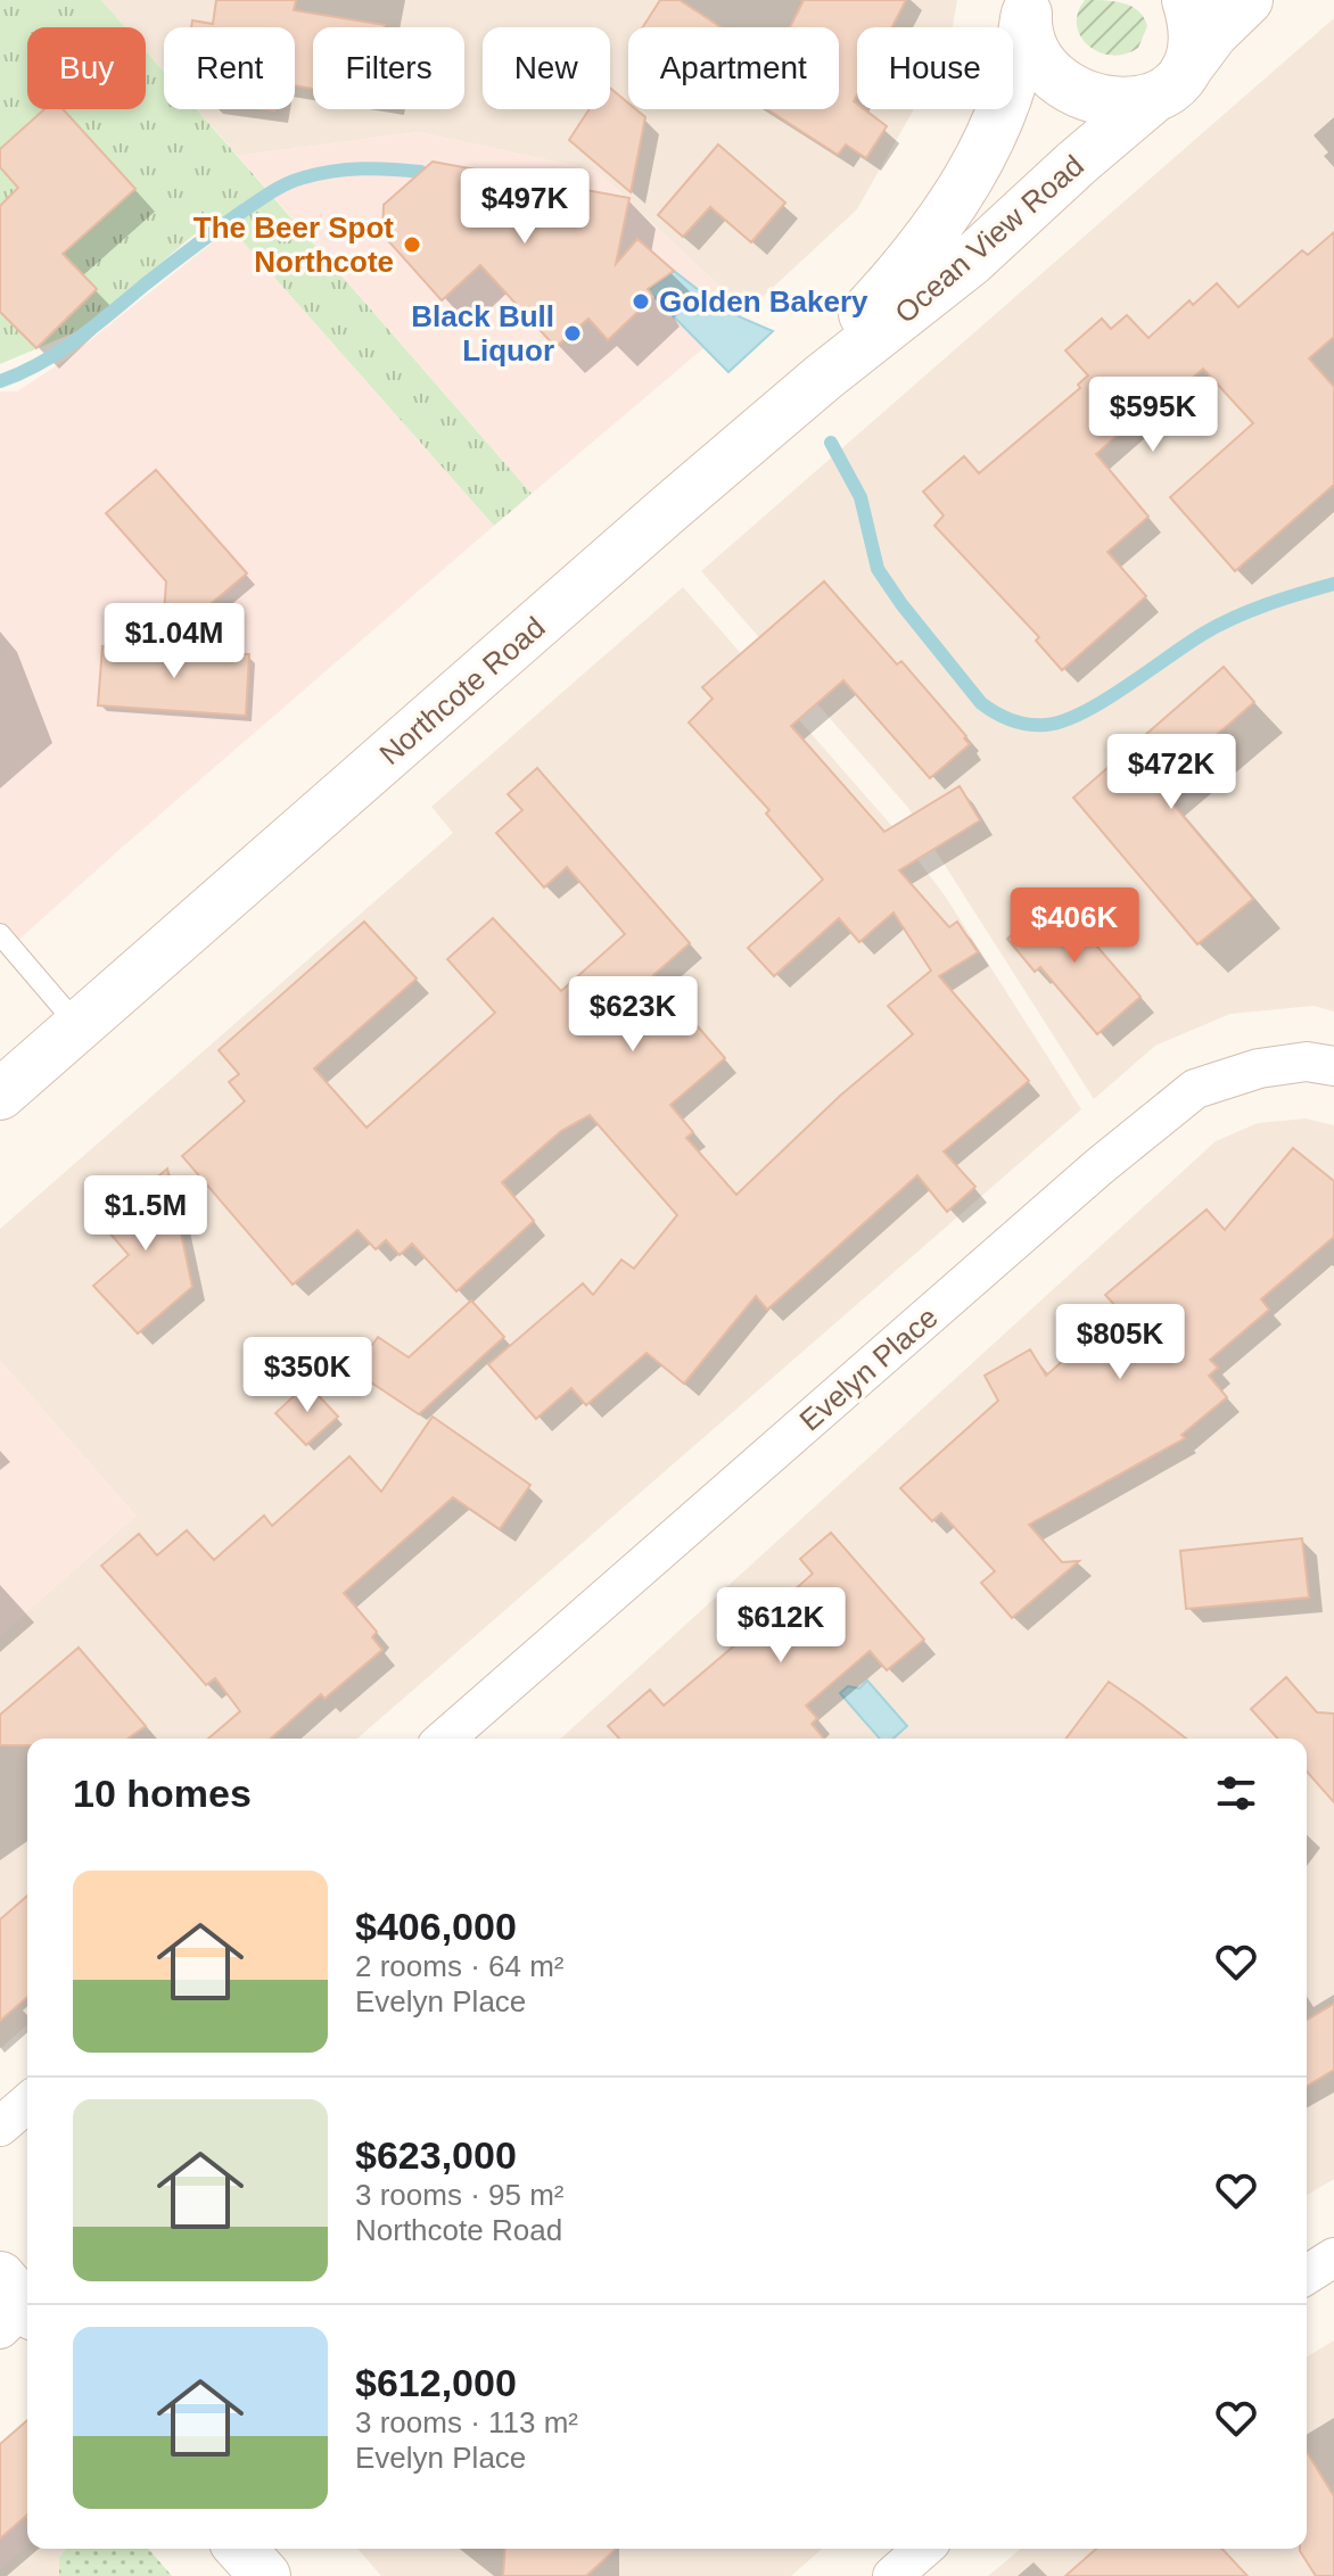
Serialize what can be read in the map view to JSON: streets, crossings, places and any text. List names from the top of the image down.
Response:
{
  "streets": {
    "main road": ["Ocean View Road", "Northcote Road"],
    "street": ["Evelyn Place"]
  },
  "crossings": [
    ["Ocean View Road", "Northcote Road"]
  ],
  "places": ["The Beer Spot Northcote", "Golden Bakery", "Black Bull Liquor"],
  "page": {
    "chip": [
      "Buy",
      "Rent",
      "Filters",
      "New",
      "Apartment",
      "House"
    ],
    "price": [
      "$497K",
      "$595K",
      "$1.04M",
      "$472K",
      "$406K",
      "$623K",
      "$1.5M",
      "$805K",
      "$350K",
      "$612K"
    ],
    "heading": "10 homes",
    "list": [
      {
        "name": "$406,000",
        "note": "2 rooms · 64 m² · Evelyn Place"
      },
      {
        "name": "$623,000",
        "note": "3 rooms · 95 m² · Northcote Road"
      },
      {
        "name": "$612,000",
        "note": "3 rooms · 113 m² · Evelyn Place"
      }
    ]
  }
}
